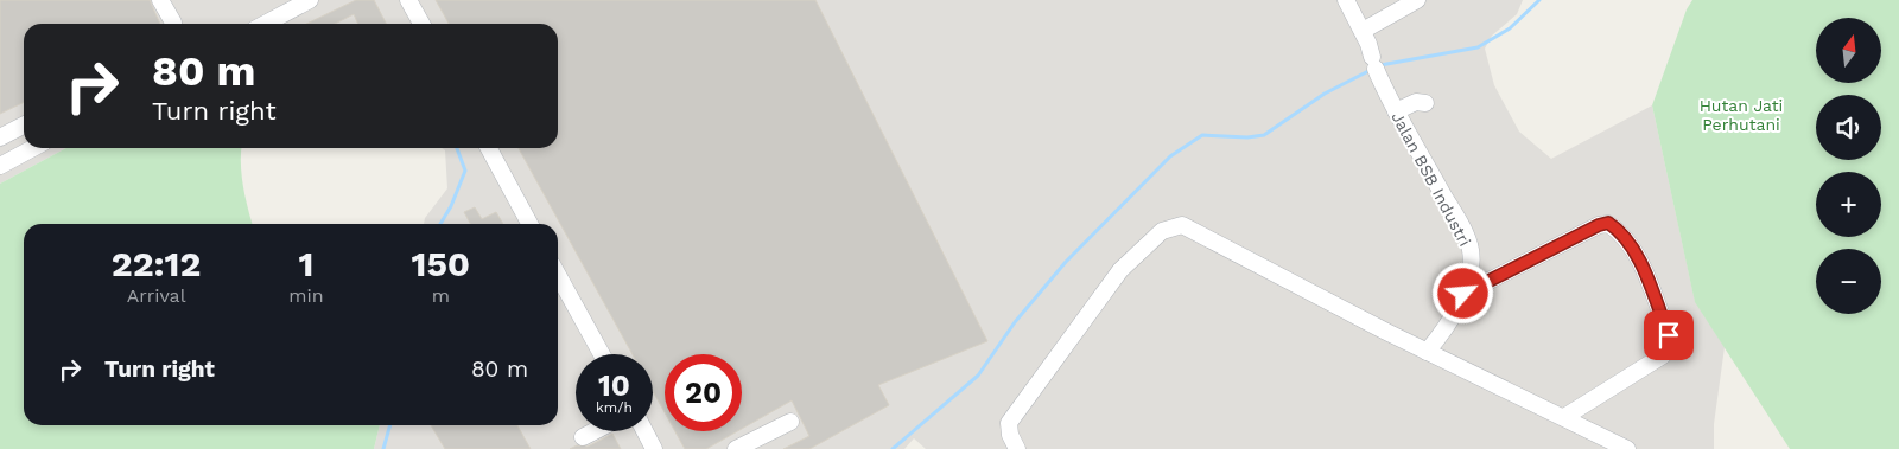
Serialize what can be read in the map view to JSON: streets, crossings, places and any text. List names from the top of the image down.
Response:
{
  "streets": {
    "lane": ["Jalan BSB Industri"]
  },
  "parks": ["Hutan Jati Perhutani"],
  "north": "top",
  "page": {
    "map_buttons": ["+", "−"],
    "turn": ["80 m", "Turn right"],
    "eta": [
      "22:12",
      "Arrival",
      "1",
      "min",
      "150",
      "m"
    ],
    "list": [
      {
        "name": "Turn right",
        "value": "80 m"
      }
    ],
    "speed": "10 km/h",
    "limit": "20"
  }
}
